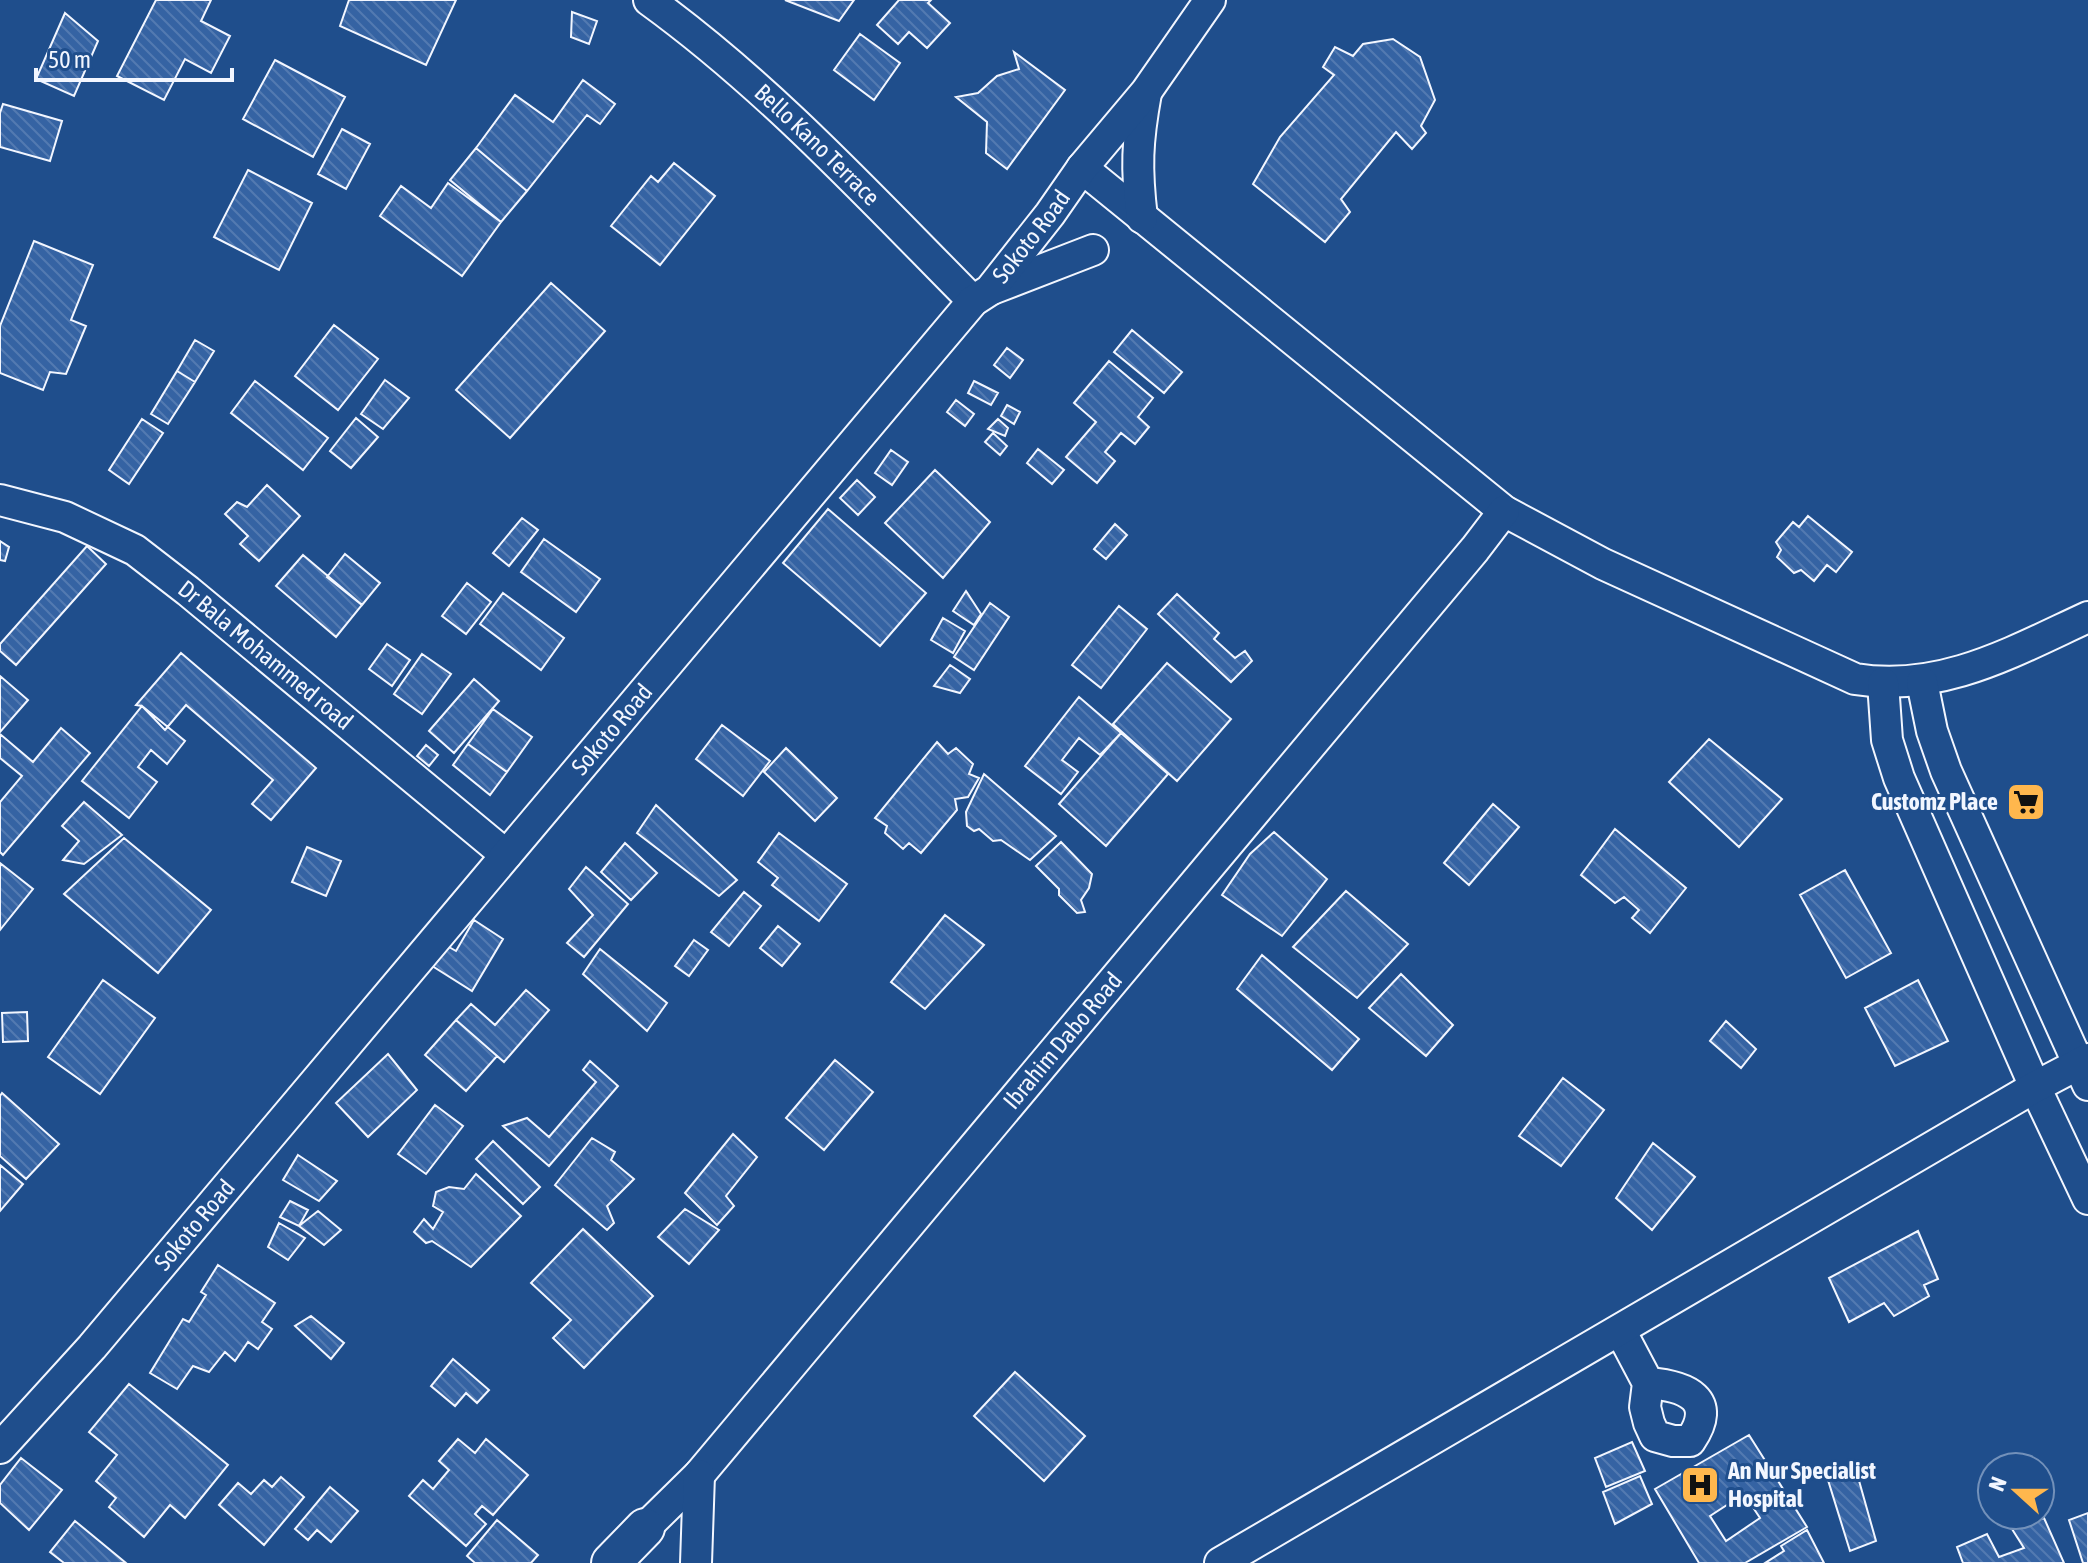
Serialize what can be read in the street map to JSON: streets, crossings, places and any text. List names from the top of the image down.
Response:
{
  "streets": {
    "main road": ["Ibrahim Dabo Road"],
    "street": ["Bello Kano Terrace", "Sokoto Road", "Dr Bala Mohammed road"]
  },
  "crossings": [
    ["Bello Kano Terrace", "Sokoto Road"],
    ["Sokoto Road", "Dr Bala Mohammed road"]
  ],
  "places": {
    "supermarket": ["Customz Place"],
    "hospital": ["An Nur Specialist Hospital"]
  },
  "scale_bar": "50 m",
  "north": "left"
}
